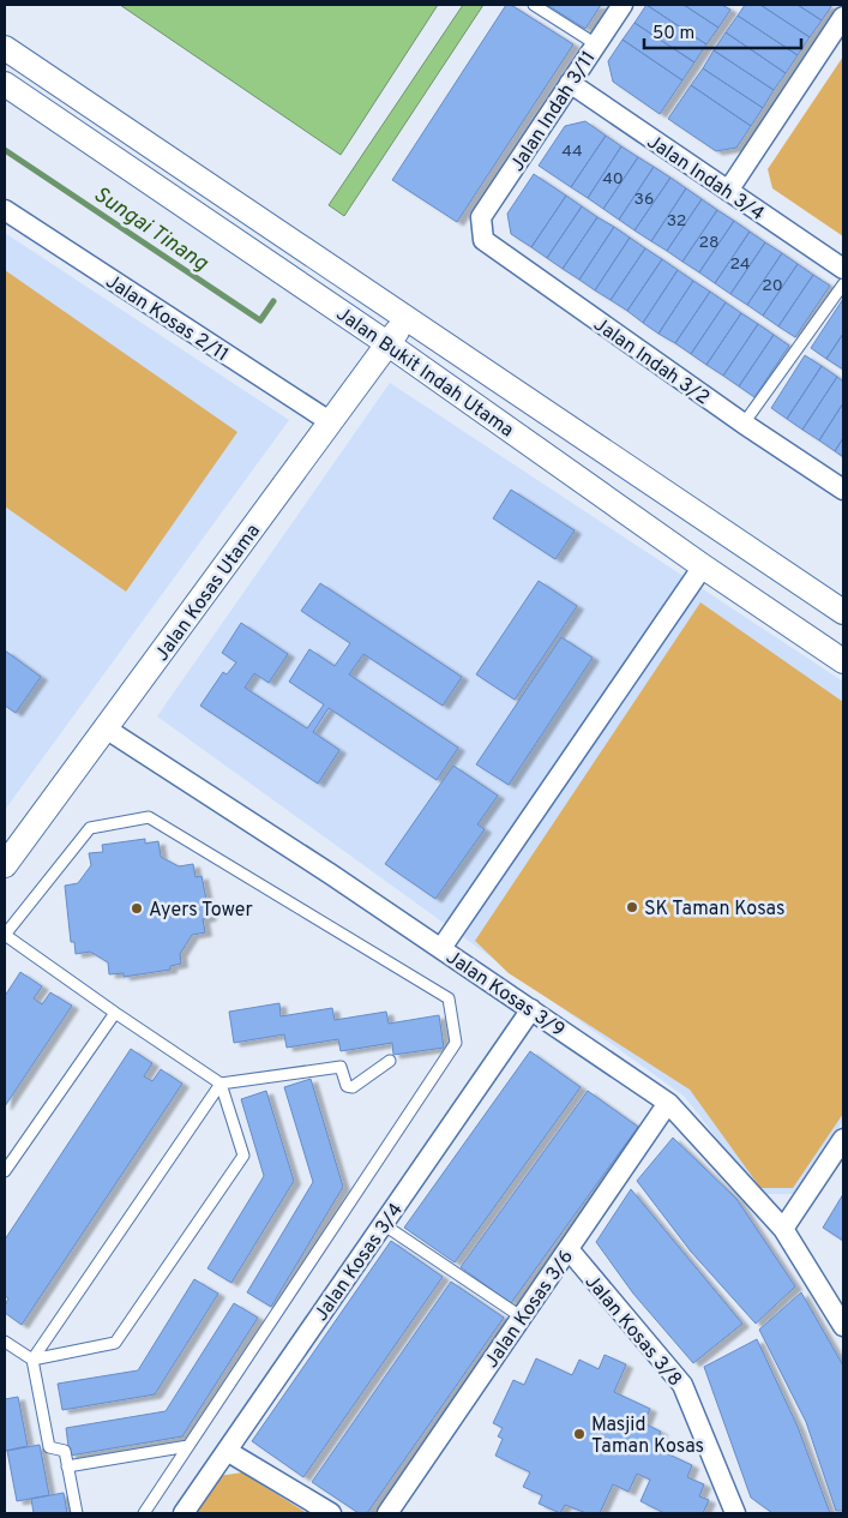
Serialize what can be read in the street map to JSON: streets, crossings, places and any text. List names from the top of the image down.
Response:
{
  "streets": {
    "street": [
      "Jalan Indah 3/11",
      "Jalan Indah 3/4",
      "Jalan Kosas 2/11",
      "Jalan Indah 3/2",
      "Jalan Bukit Indah Utama",
      "Jalan Kosas Utama",
      "Jalan Kosas 3/9",
      "Jalan Kosas 3/4",
      "Jalan Kosas 3/6",
      "Jalan Kosas 3/8"
    ]
  },
  "crossings": [
    ["Jalan Indah 3/11", "Jalan Indah 3/4"],
    ["Jalan Indah 3/11", "Jalan Indah 3/2"],
    ["Jalan Kosas 2/11", "Jalan Kosas Utama"],
    ["Jalan Bukit Indah Utama", "Jalan Kosas Utama"],
    ["Jalan Kosas Utama", "Jalan Kosas 3/9"],
    ["Jalan Kosas 3/9", "Jalan Kosas 3/4"],
    ["Jalan Kosas 3/9", "Jalan Kosas 3/6"],
    ["Jalan Kosas 3/6", "Jalan Kosas 3/8"]
  ],
  "water": ["Sungai Tinang"],
  "places": ["SK Taman Kosas", "Ayers Tower", "Masjid Taman Kosas"],
  "house_numbers": [
    "44",
    "40",
    "36",
    "32",
    "28",
    "24",
    "20"
  ],
  "scale_bar": "50 m"
}
